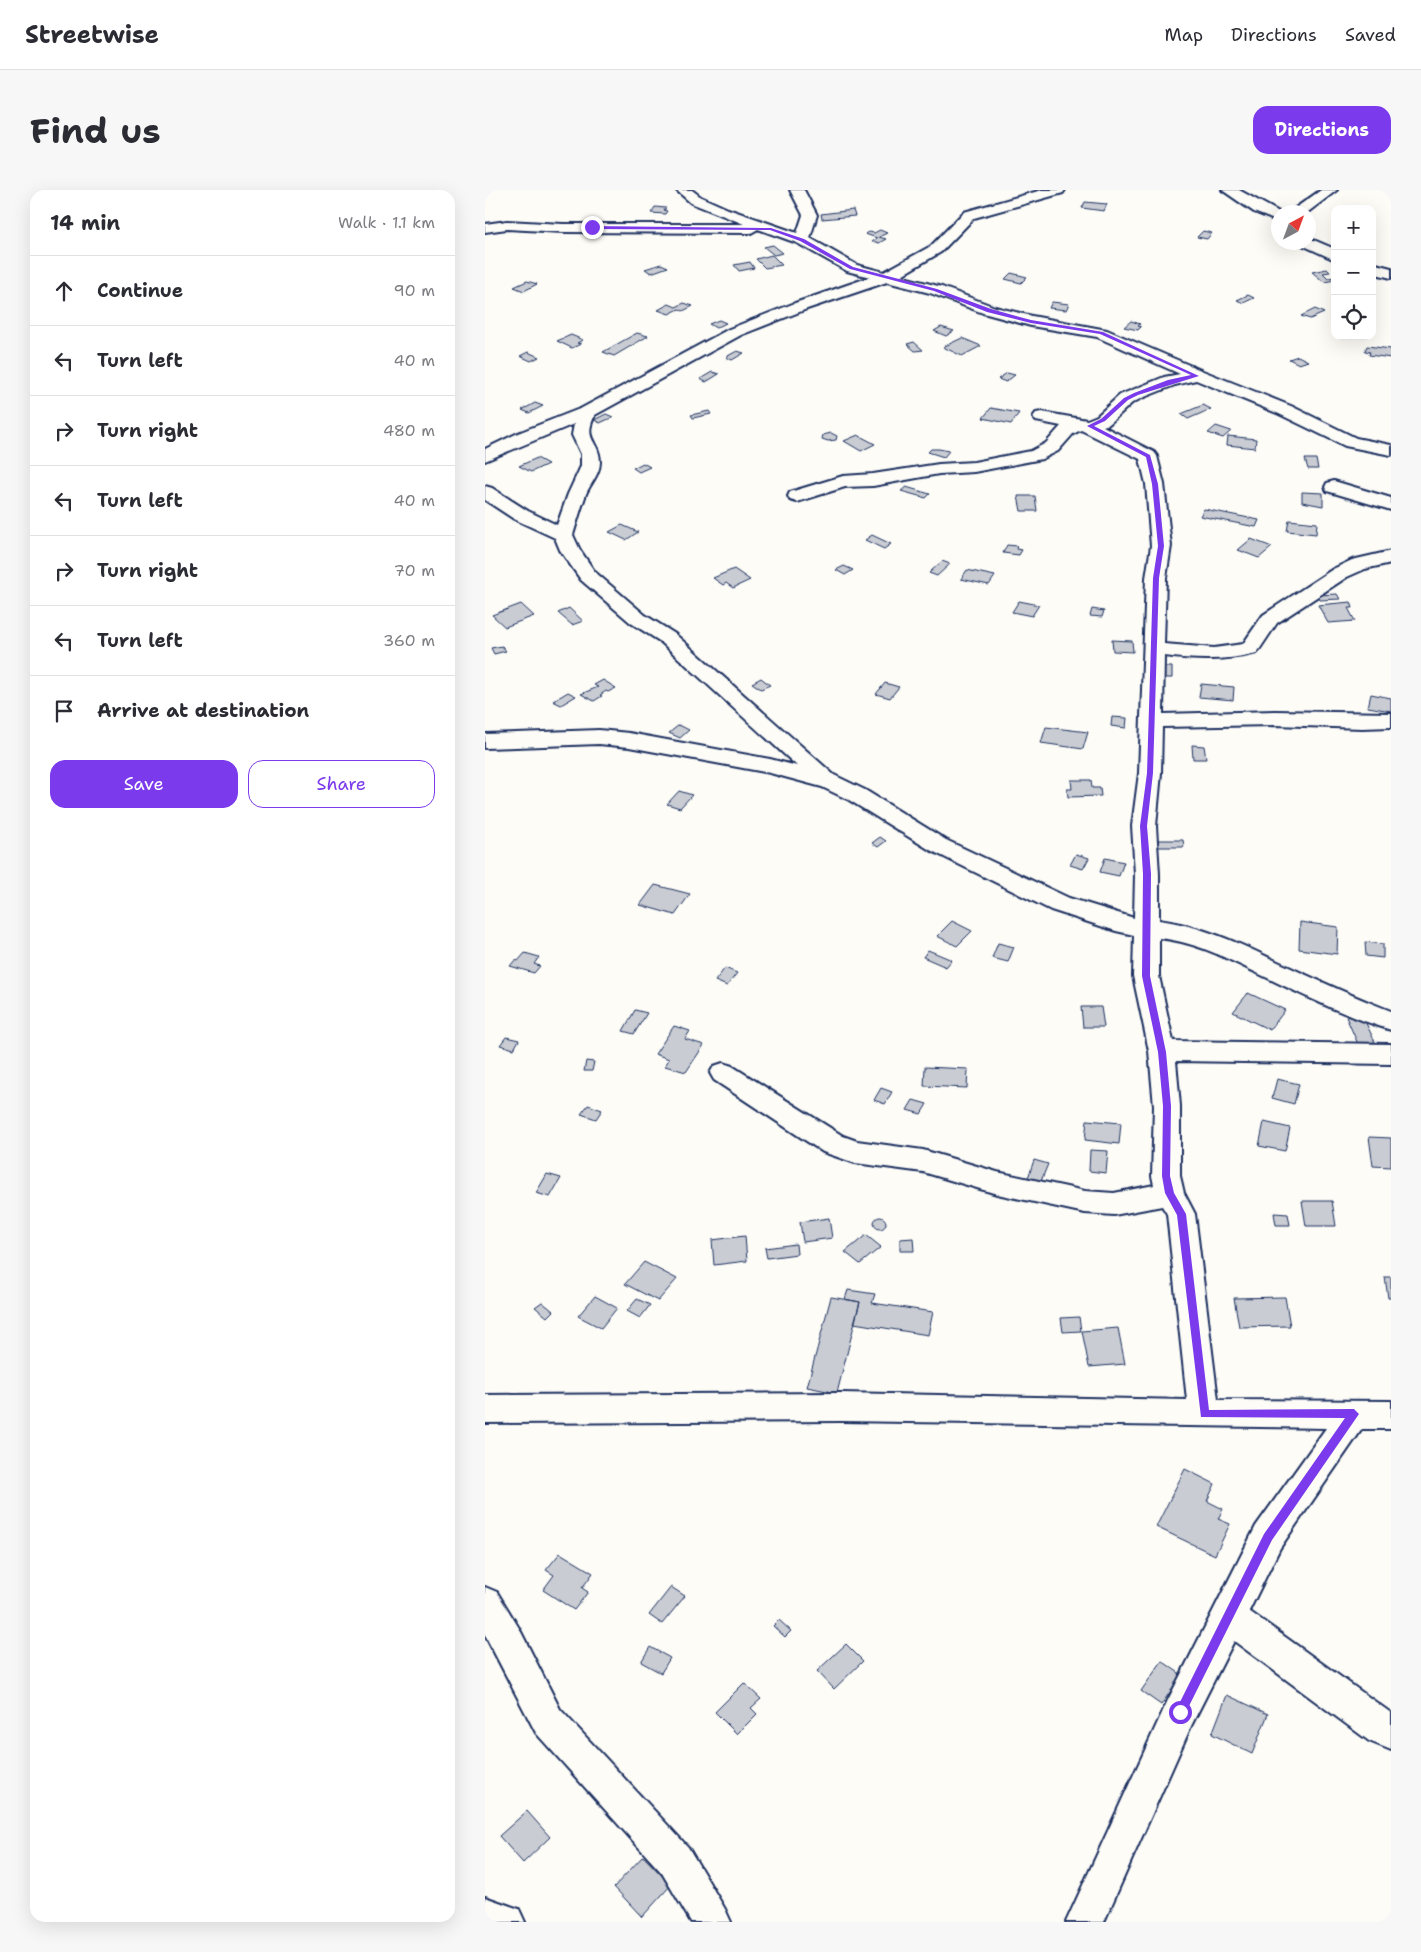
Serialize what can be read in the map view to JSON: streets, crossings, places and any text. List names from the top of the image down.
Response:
{
  "north": "top right",
  "page": {
    "header": "Streetwise",
    "nav": ["Map", "Directions", "Saved"],
    "buttons": [
      "Directions",
      ["Save", "Share"]
    ],
    "title": "Find us",
    "heading": ["14 min", "Walk · 1.1 km"],
    "map_buttons": ["+", "−"],
    "list": [
      ["Continue", "90 m"],
      ["Turn left", "40 m"],
      ["Turn right", "480 m"],
      ["Turn left", "40 m"],
      ["Turn right", "70 m"],
      ["Turn left", "360 m"],
      "Arrive at destination"
    ]
  }
}
